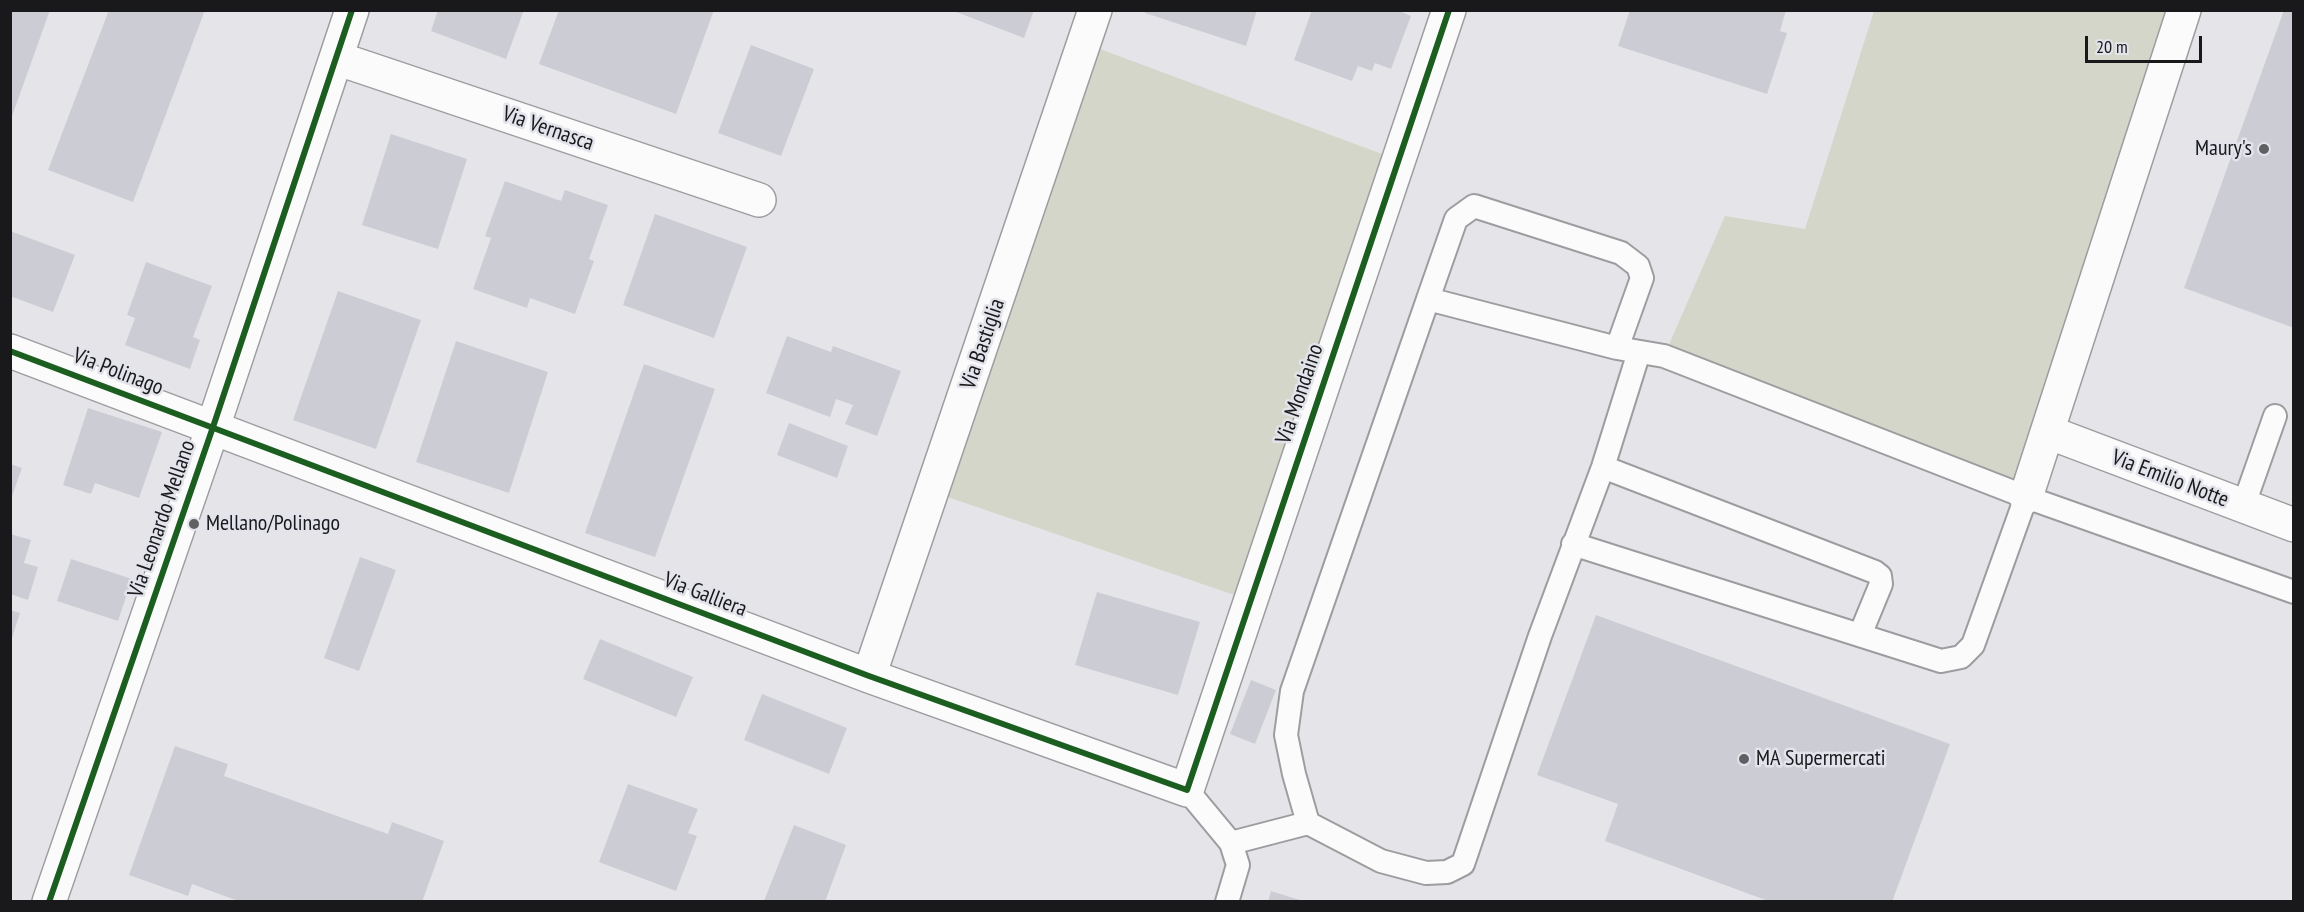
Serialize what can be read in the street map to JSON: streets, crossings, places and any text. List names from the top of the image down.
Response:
{
  "streets": {
    "street": [
      "Via Vernasca",
      "Via Bastiglia",
      "Via Polinago",
      "Via Mondaino",
      "Via Emilio Notte",
      "Via Leonardo Mellano",
      "Via Galliera"
    ]
  },
  "crossings": [
    ["Via Vernasca", "Via Leonardo Mellano"],
    ["Via Bastiglia", "Via Galliera"],
    ["Via Polinago", "Via Leonardo Mellano"],
    ["Via Polinago", "Via Galliera"],
    ["Via Mondaino", "Via Galliera"],
    ["Via Leonardo Mellano", "Via Galliera"]
  ],
  "places": ["Maury's", "Mellano/Polinago", "MA Supermercati"],
  "scale_bar": "20 m"
}
